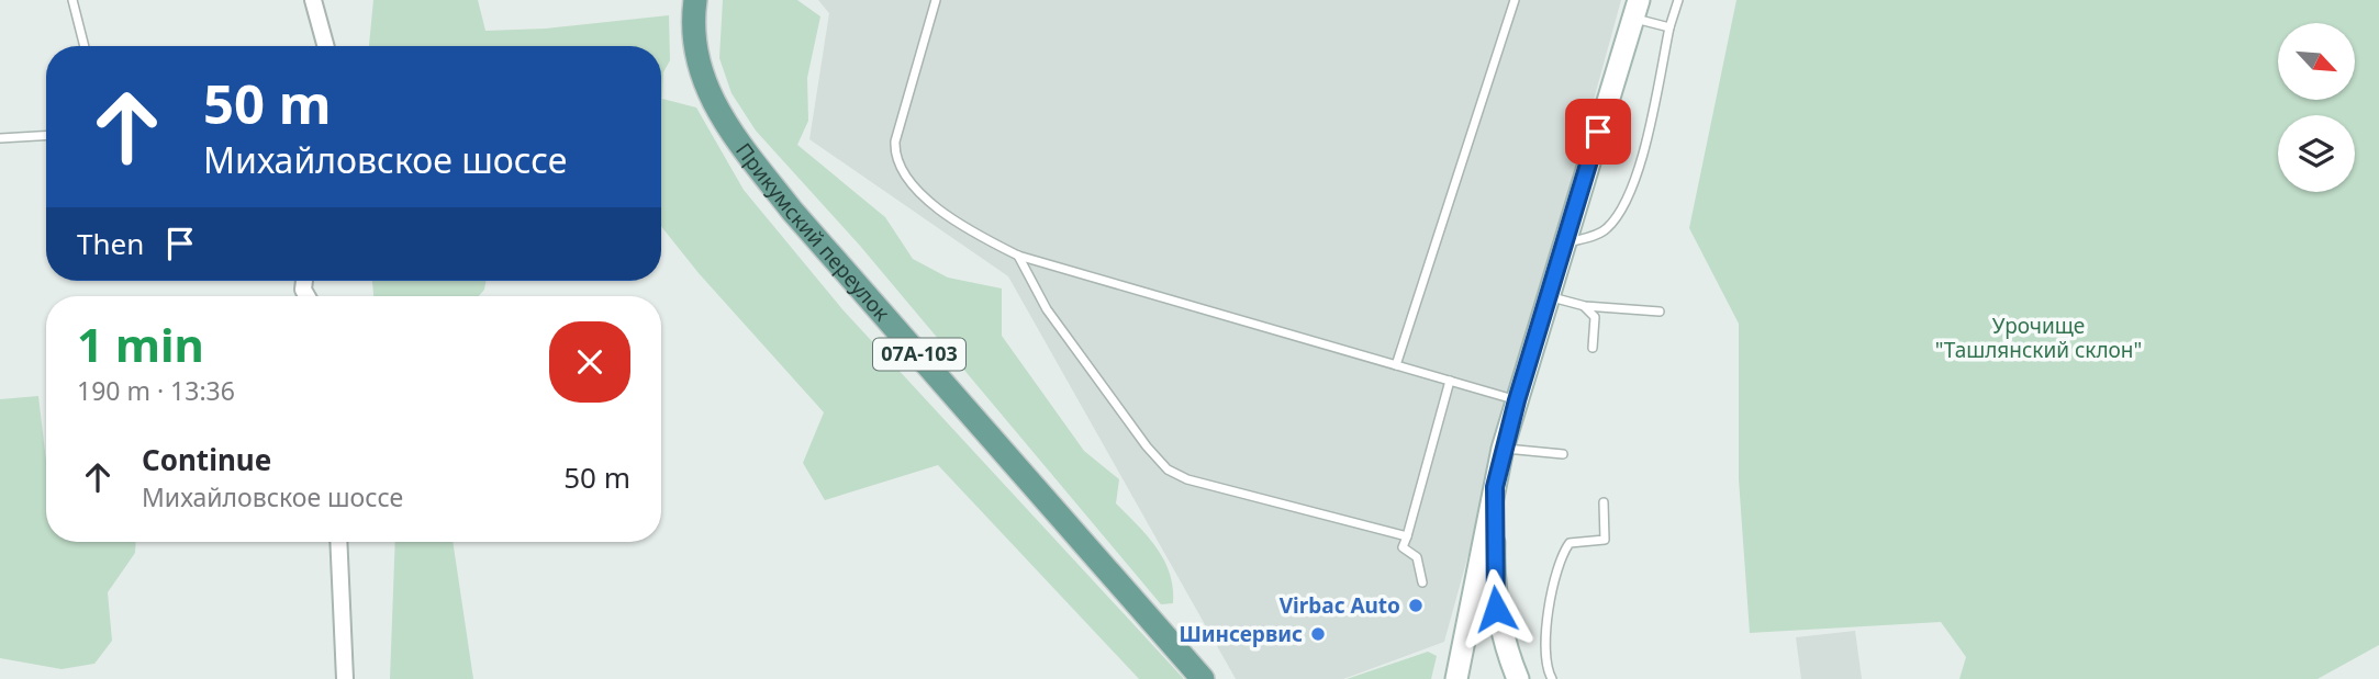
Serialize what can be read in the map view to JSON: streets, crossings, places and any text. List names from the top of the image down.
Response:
{
  "streets": {
    "main road": ["Прикумский переулок", "07А-103"]
  },
  "parks": ["Урочище \"Ташлянский склон\""],
  "places": ["Virbac Auto", "Шинсервис"],
  "north": "bottom right",
  "page": {
    "turn": ["50 m", "Михайловское шоссе"],
    "then": "Then",
    "heading": ["1 min", "190 m · 13:36"],
    "list": [
      {
        "name": "Continue",
        "note": "Михайловское шоссе",
        "value": "50 m"
      }
    ]
  }
}
